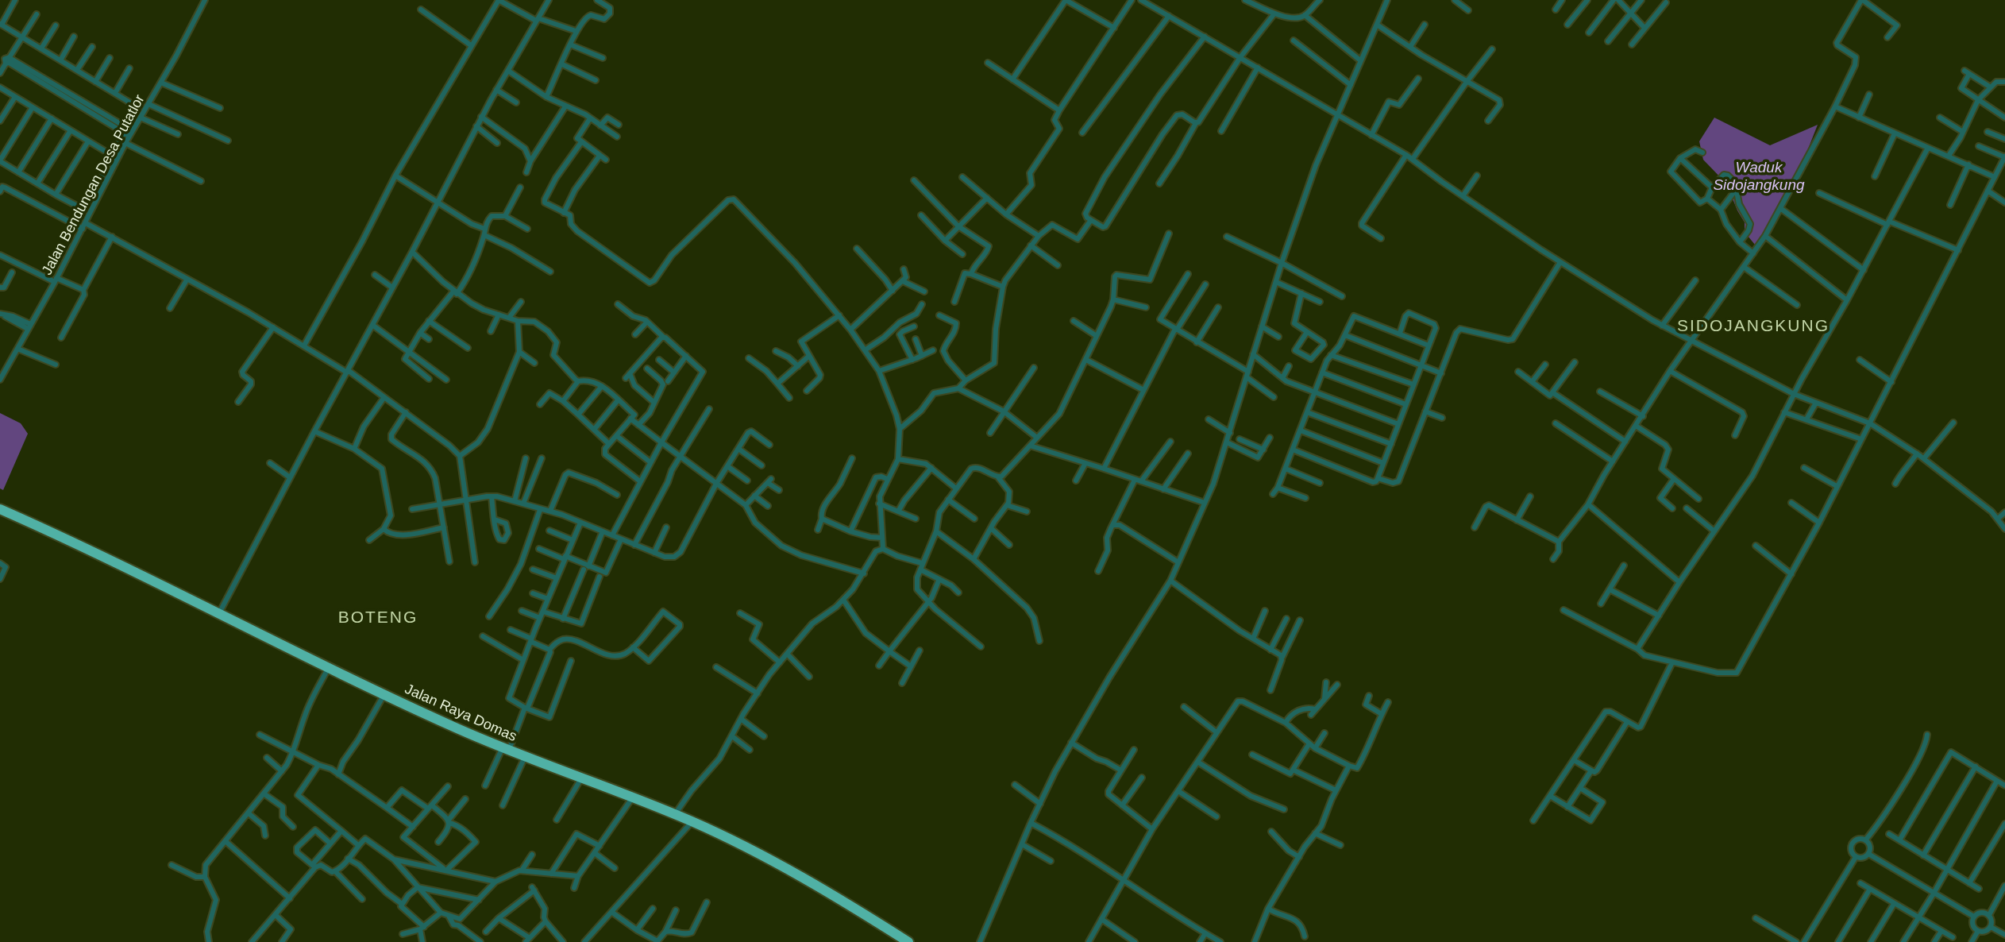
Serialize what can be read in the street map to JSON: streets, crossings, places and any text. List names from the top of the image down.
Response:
{
  "streets": {
    "highway": ["Jalan Raya Domas"],
    "street": ["Jalan Bendungan Desa Putatlor"]
  },
  "districts": ["SIDOJANGKUNG", "BOTENG"],
  "water": ["Waduk Sidojangkung"]
}
